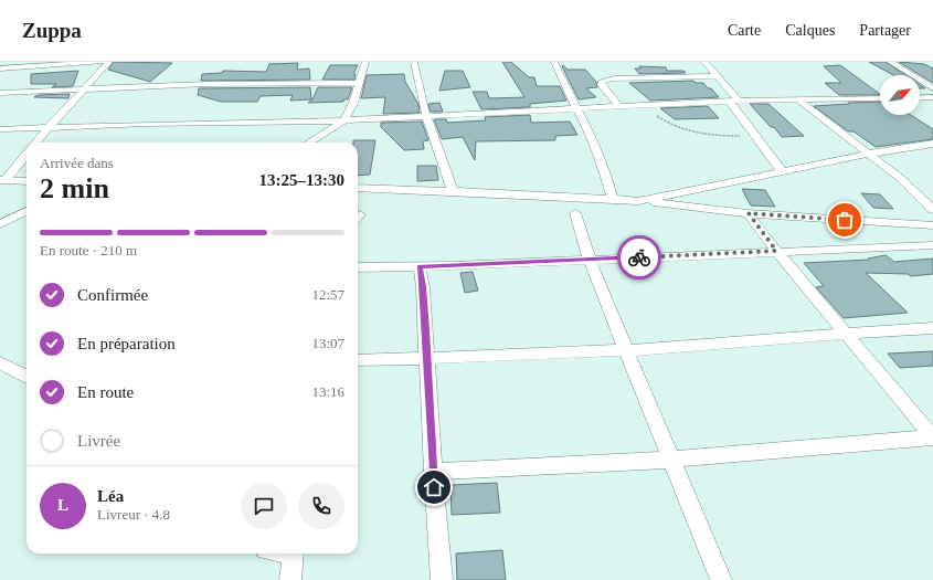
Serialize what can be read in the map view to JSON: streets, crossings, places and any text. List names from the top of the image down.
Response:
{
  "north": "top right",
  "page": {
    "header": "Zuppa",
    "nav": ["Carte", "Calques", "Partager"],
    "heading": ["2 min", "Arrivée dans", "13:25–13:30"],
    "panel": ["Léa", "Livreur · 4.8"],
    "bar": "En route · 210 m",
    "list": [
      ["Confirmée", "12:57"],
      ["En préparation", "13:07"],
      ["En route", "13:16"],
      "Livrée"
    ],
    "round": "L"
  }
}
